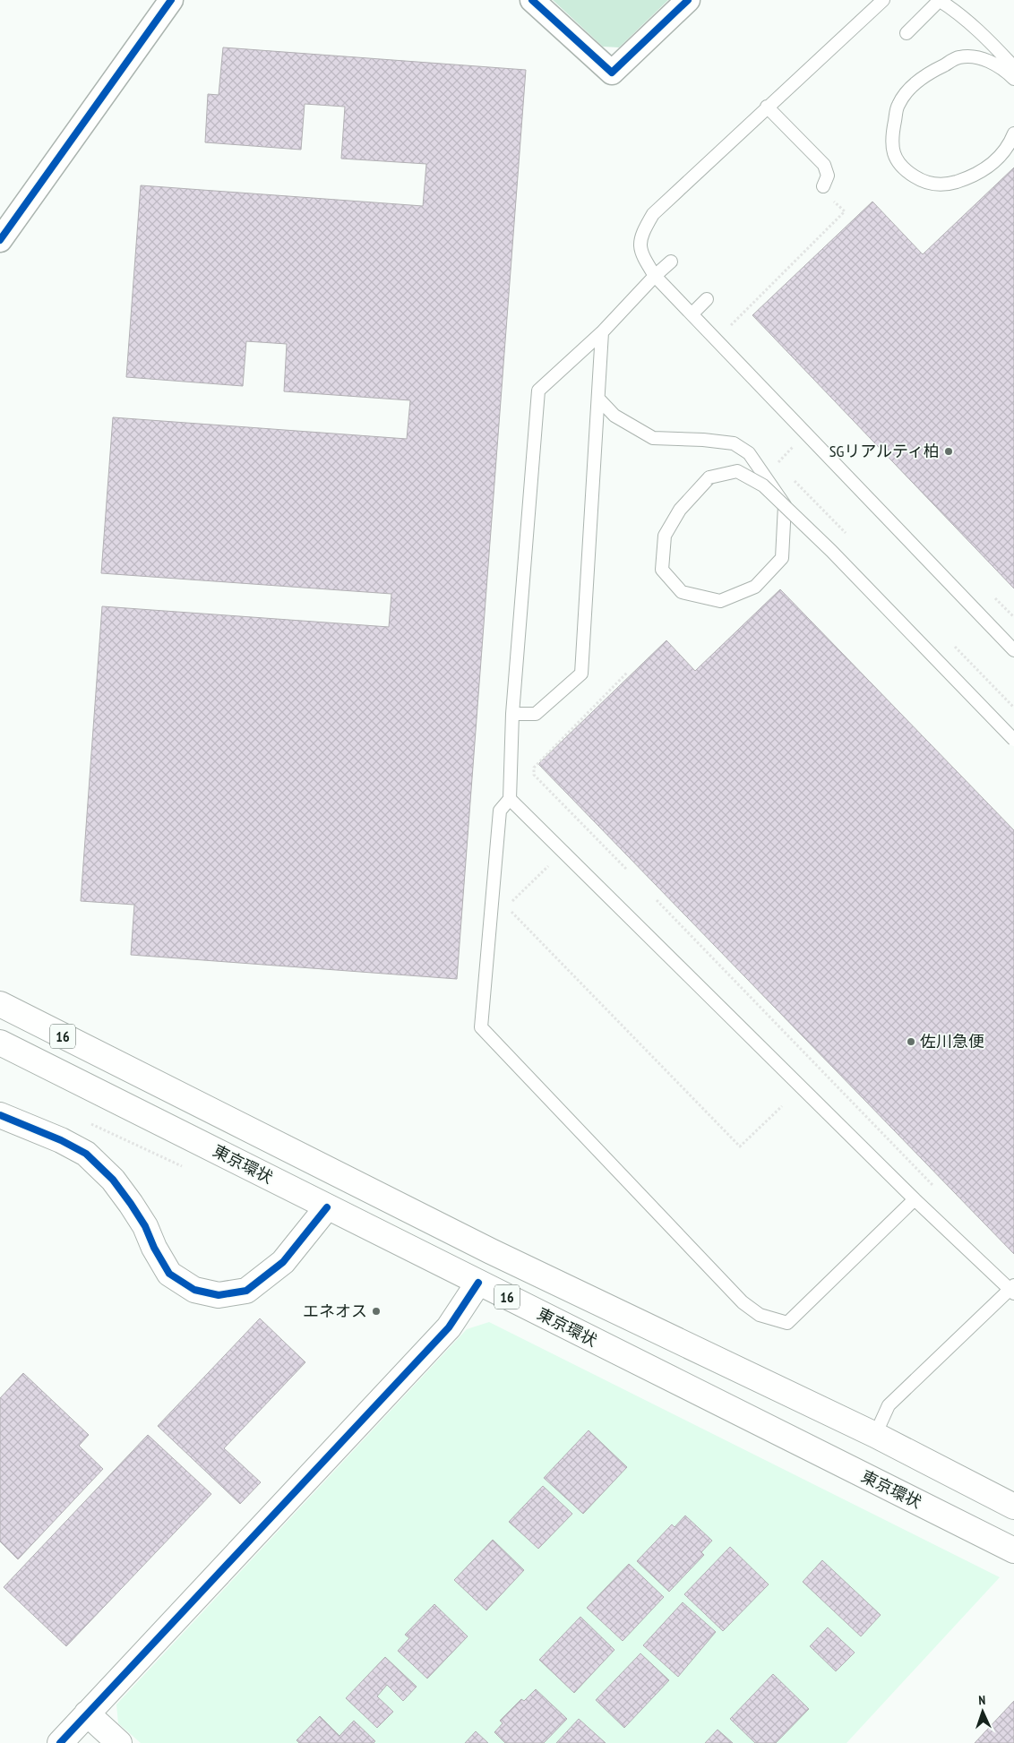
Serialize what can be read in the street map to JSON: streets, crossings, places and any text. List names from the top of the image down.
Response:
{
  "streets": {
    "main road": ["16", "東京環状"]
  },
  "places": ["SGリアルティ柏", "佐川急便", "エネオス"],
  "north": "top"
}
